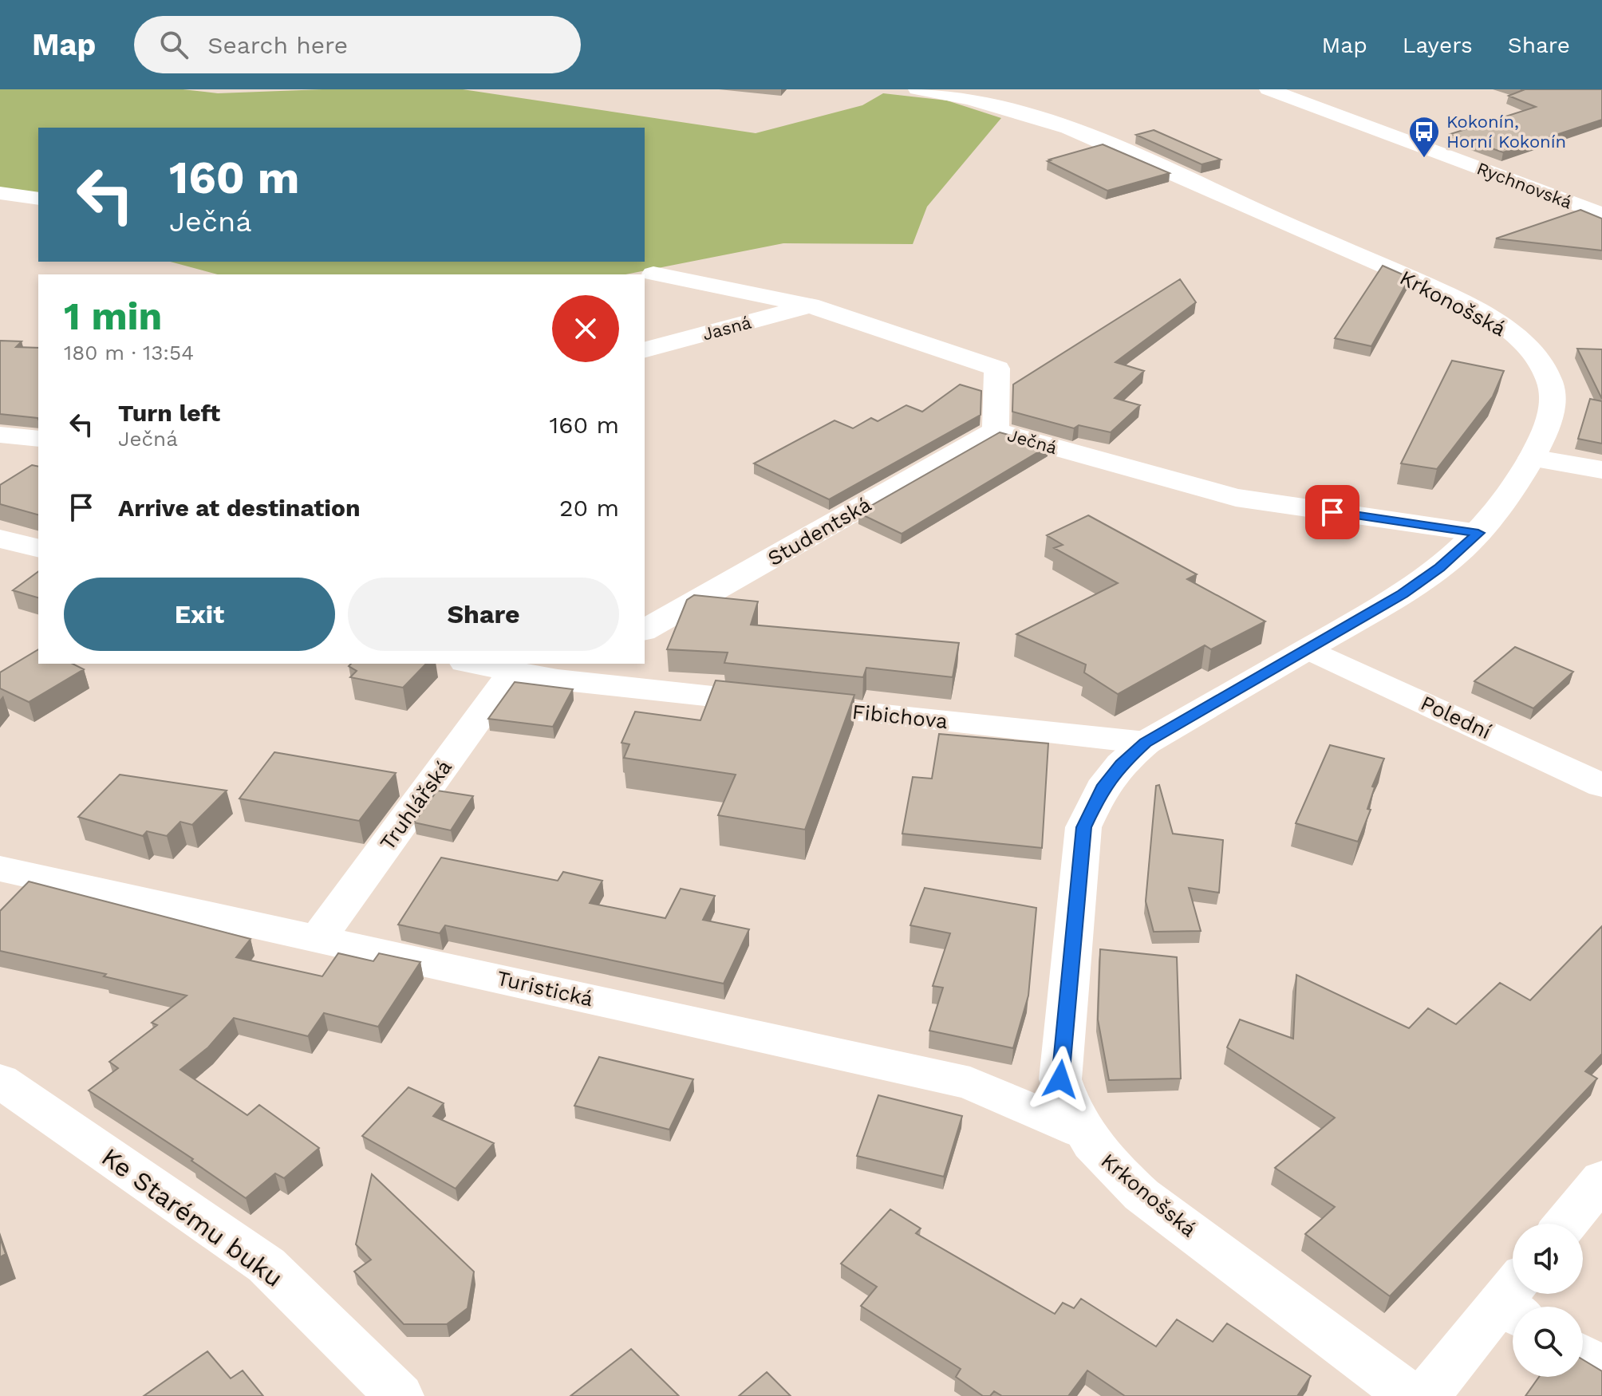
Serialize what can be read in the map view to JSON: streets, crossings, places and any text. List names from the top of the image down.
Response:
{
  "streets": {
    "street": [
      "Rychnovská",
      "Krkonošská",
      "Jasná",
      "Ječná",
      "Studentská",
      "Fibichova",
      "Polední",
      "Truhlářská",
      "Turistická",
      "Ke Starému buku"
    ]
  },
  "crossings": [
    ["Krkonošská", "Ječná"],
    ["Krkonošská", "Fibichova"],
    ["Krkonošská", "Polední"],
    ["Krkonošská", "Turistická"],
    ["Jasná", "Ječná"],
    ["Ječná", "Studentská"],
    ["Fibichova", "Truhlářská"],
    ["Truhlářská", "Turistická"]
  ],
  "places": {
    "bus stop": ["Kokonín, Horní Kokonín"]
  },
  "page": {
    "header": "Map",
    "search": "Search here",
    "nav": ["Map", "Layers", "Share"],
    "turn": ["160 m", "Ječná"],
    "heading": ["1 min", "180 m · 13:54"],
    "list": [
      {
        "name": "Turn left",
        "note": "Ječná",
        "value": "160 m"
      },
      {
        "name": "Arrive at destination",
        "value": "20 m"
      }
    ],
    "buttons": ["Exit", "Share"]
  }
}
